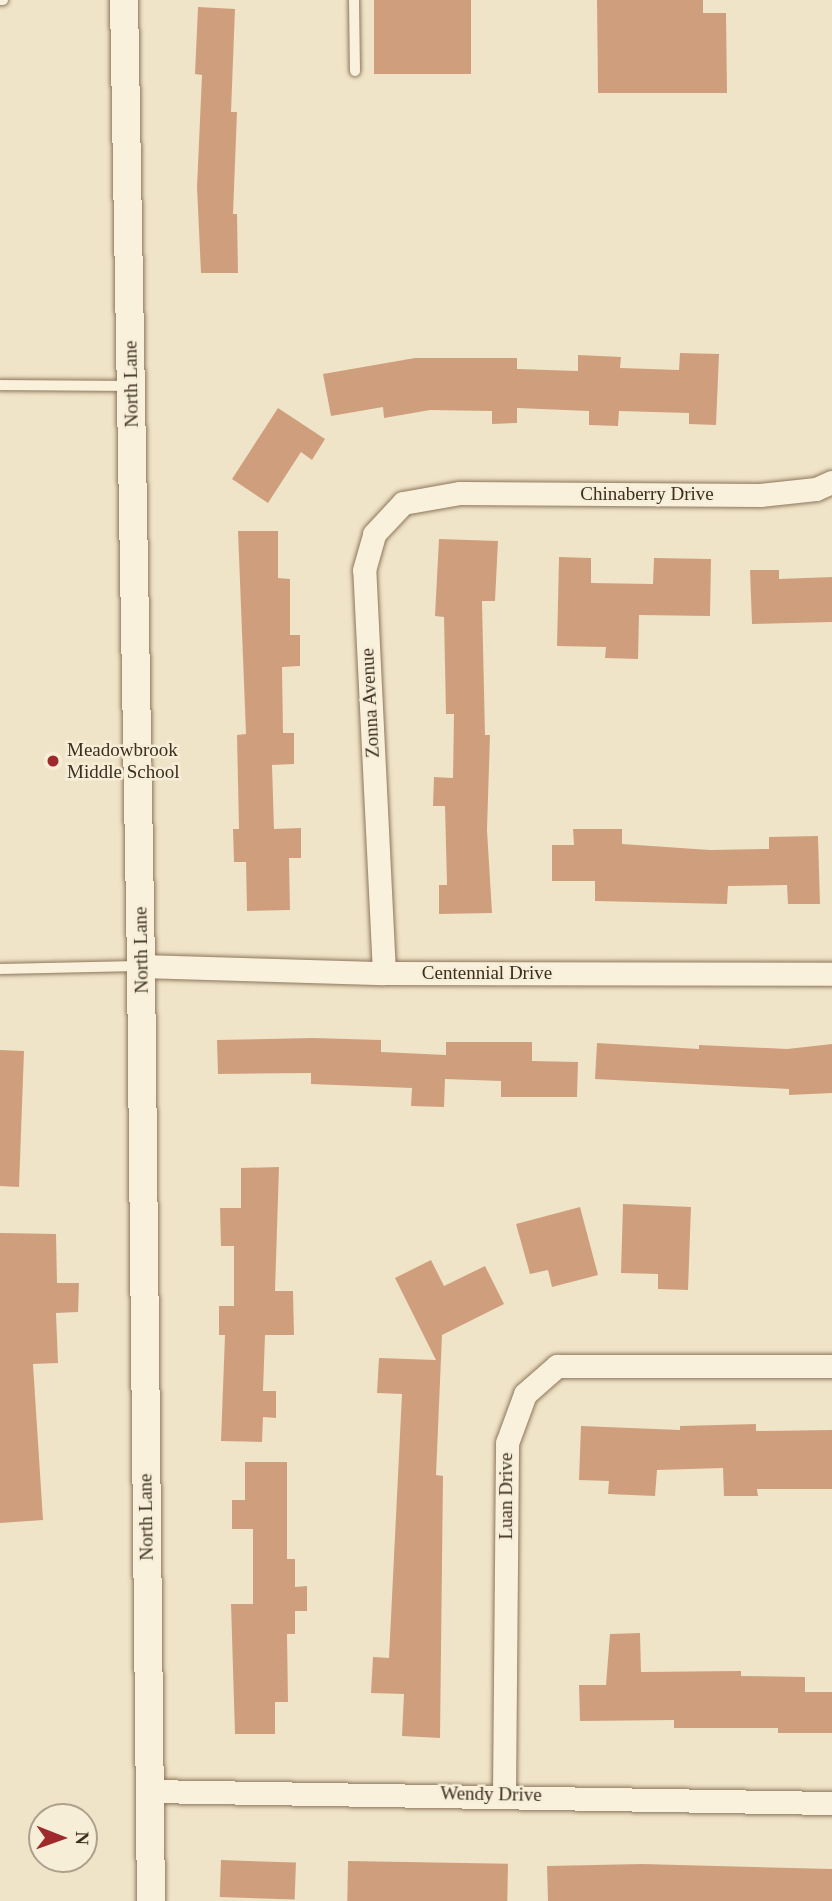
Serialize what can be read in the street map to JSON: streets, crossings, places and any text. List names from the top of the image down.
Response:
{
  "streets": {
    "street": [
      "North Lane",
      "Chinaberry Drive",
      "Zonna Avenue",
      "Centennial Drive",
      "Luan Drive",
      "Wendy Drive"
    ]
  },
  "crossings": [
    ["North Lane", "Centennial Drive"],
    ["North Lane", "Wendy Drive"],
    ["Chinaberry Drive", "Zonna Avenue"],
    ["Zonna Avenue", "Centennial Drive"],
    ["Luan Drive", "Wendy Drive"]
  ],
  "places": ["Meadowbrook Middle School"],
  "north": "right"
}
